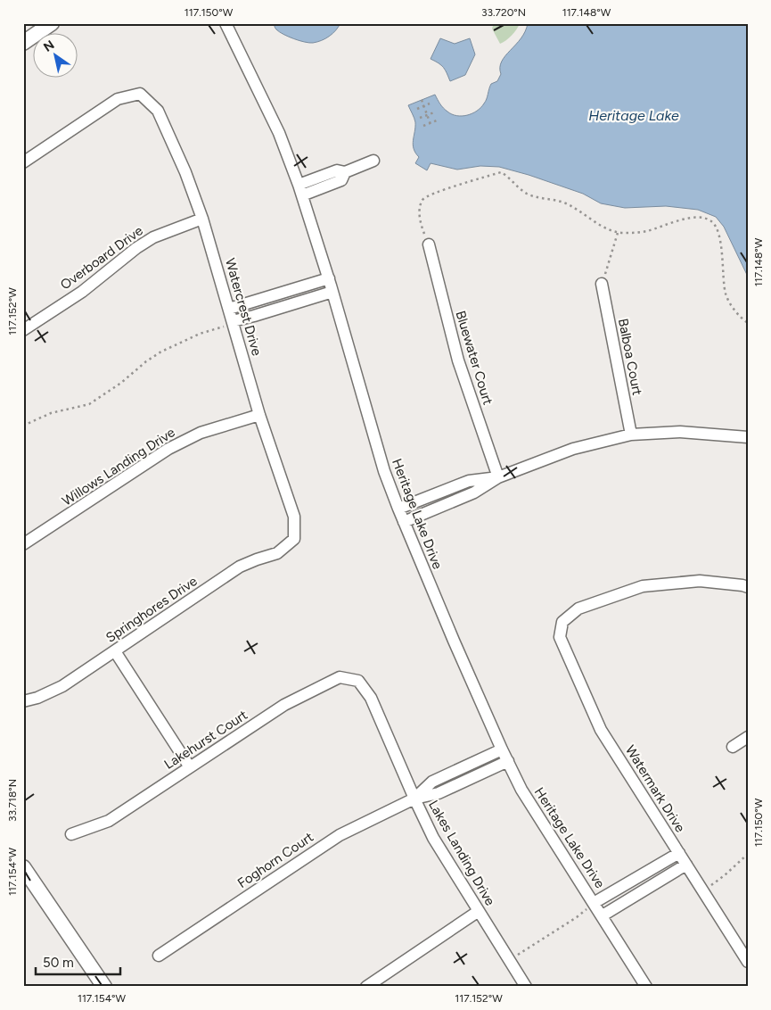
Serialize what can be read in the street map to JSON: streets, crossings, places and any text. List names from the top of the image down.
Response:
{
  "streets": {
    "street": [
      "Overboard Drive",
      "Watercrest Drive",
      "Balboa Court",
      "Bluewater Court",
      "Willows Landing Drive",
      "Heritage Lake Drive",
      "Springhores Drive",
      "Lakehurst Court",
      "Watermark Drive",
      "Lakes Landing Drive",
      "Foghorn Court"
    ]
  },
  "crossings": [
    ["Overboard Drive", "Watercrest Drive"],
    ["Watercrest Drive", "Willows Landing Drive"],
    ["Watercrest Drive", "Springhores Drive"],
    ["Lakehurst Court", "Lakes Landing Drive"],
    ["Lakes Landing Drive", "Foghorn Court"]
  ],
  "water": ["Heritage Lake"],
  "scale_bar": "50 m",
  "north": "top left",
  "coordinates": [
    "117.150°W",
    "33.720°N",
    "117.148°W",
    "117.152°W",
    "33.718°N",
    "117.154°W"
  ]
}
